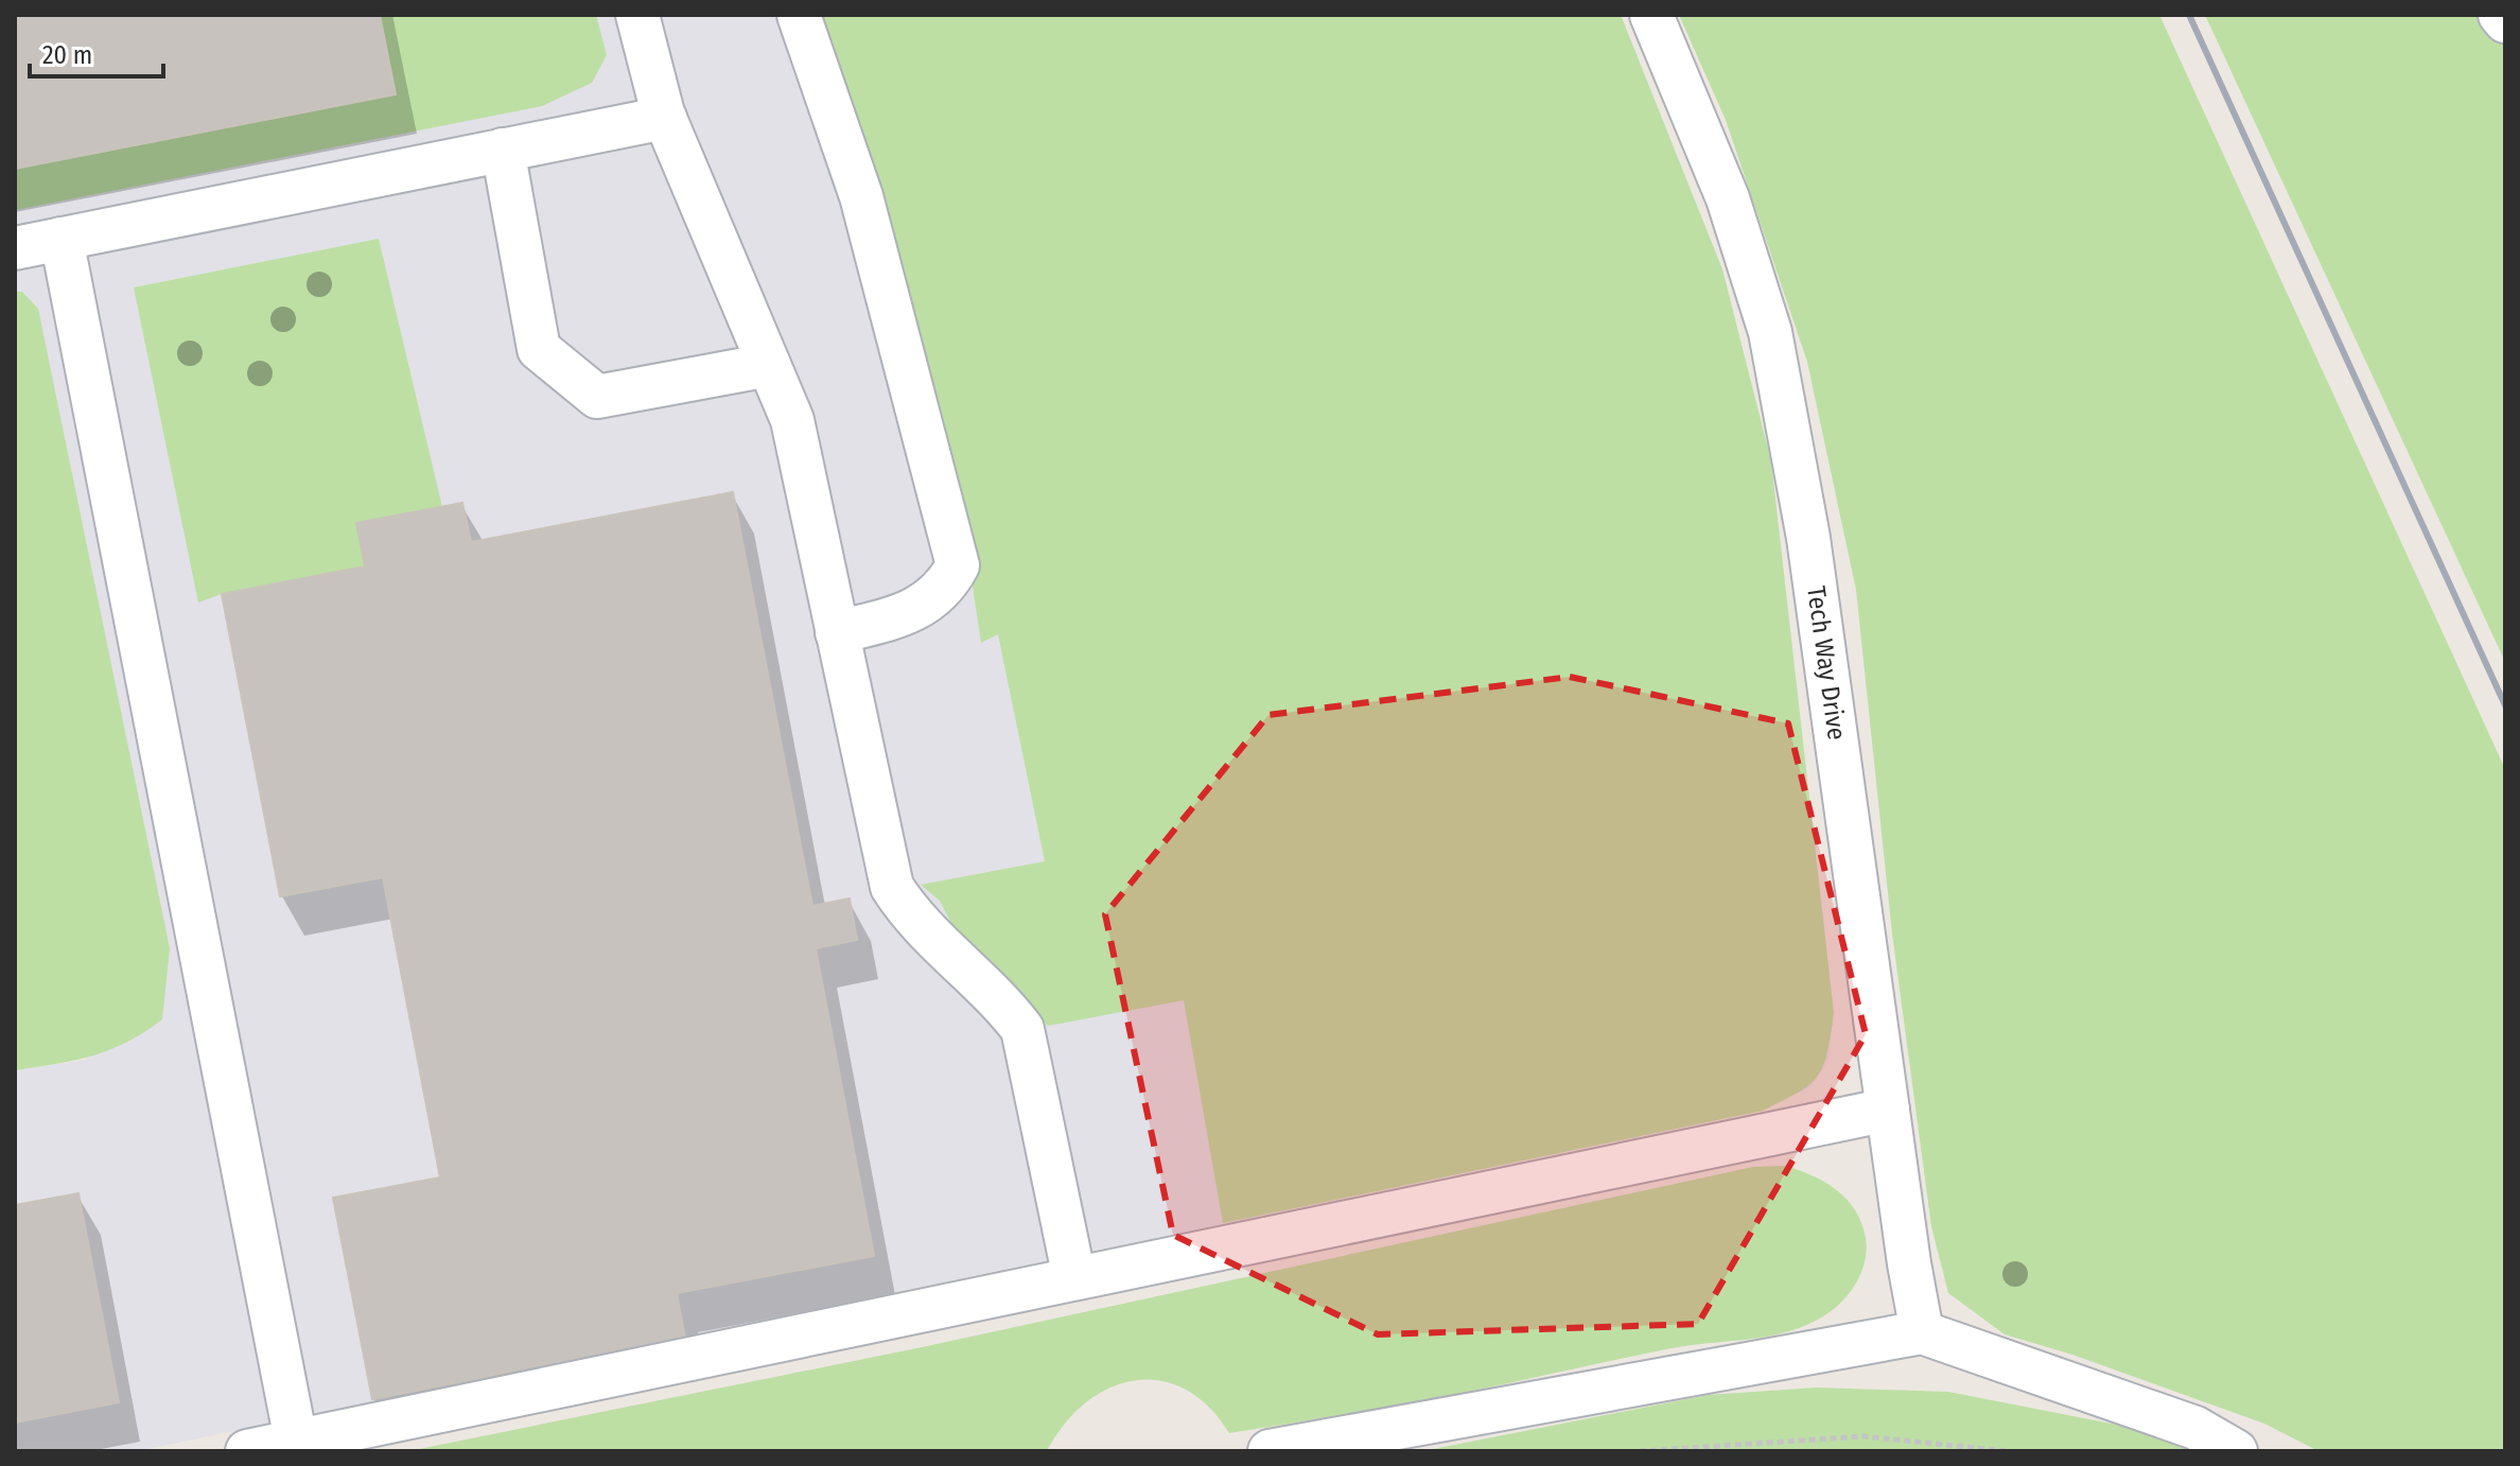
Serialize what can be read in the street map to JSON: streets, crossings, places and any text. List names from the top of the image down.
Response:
{
  "streets": {
    "street": ["Tech Way Drive"]
  },
  "scale_bar": "20 m"
}
